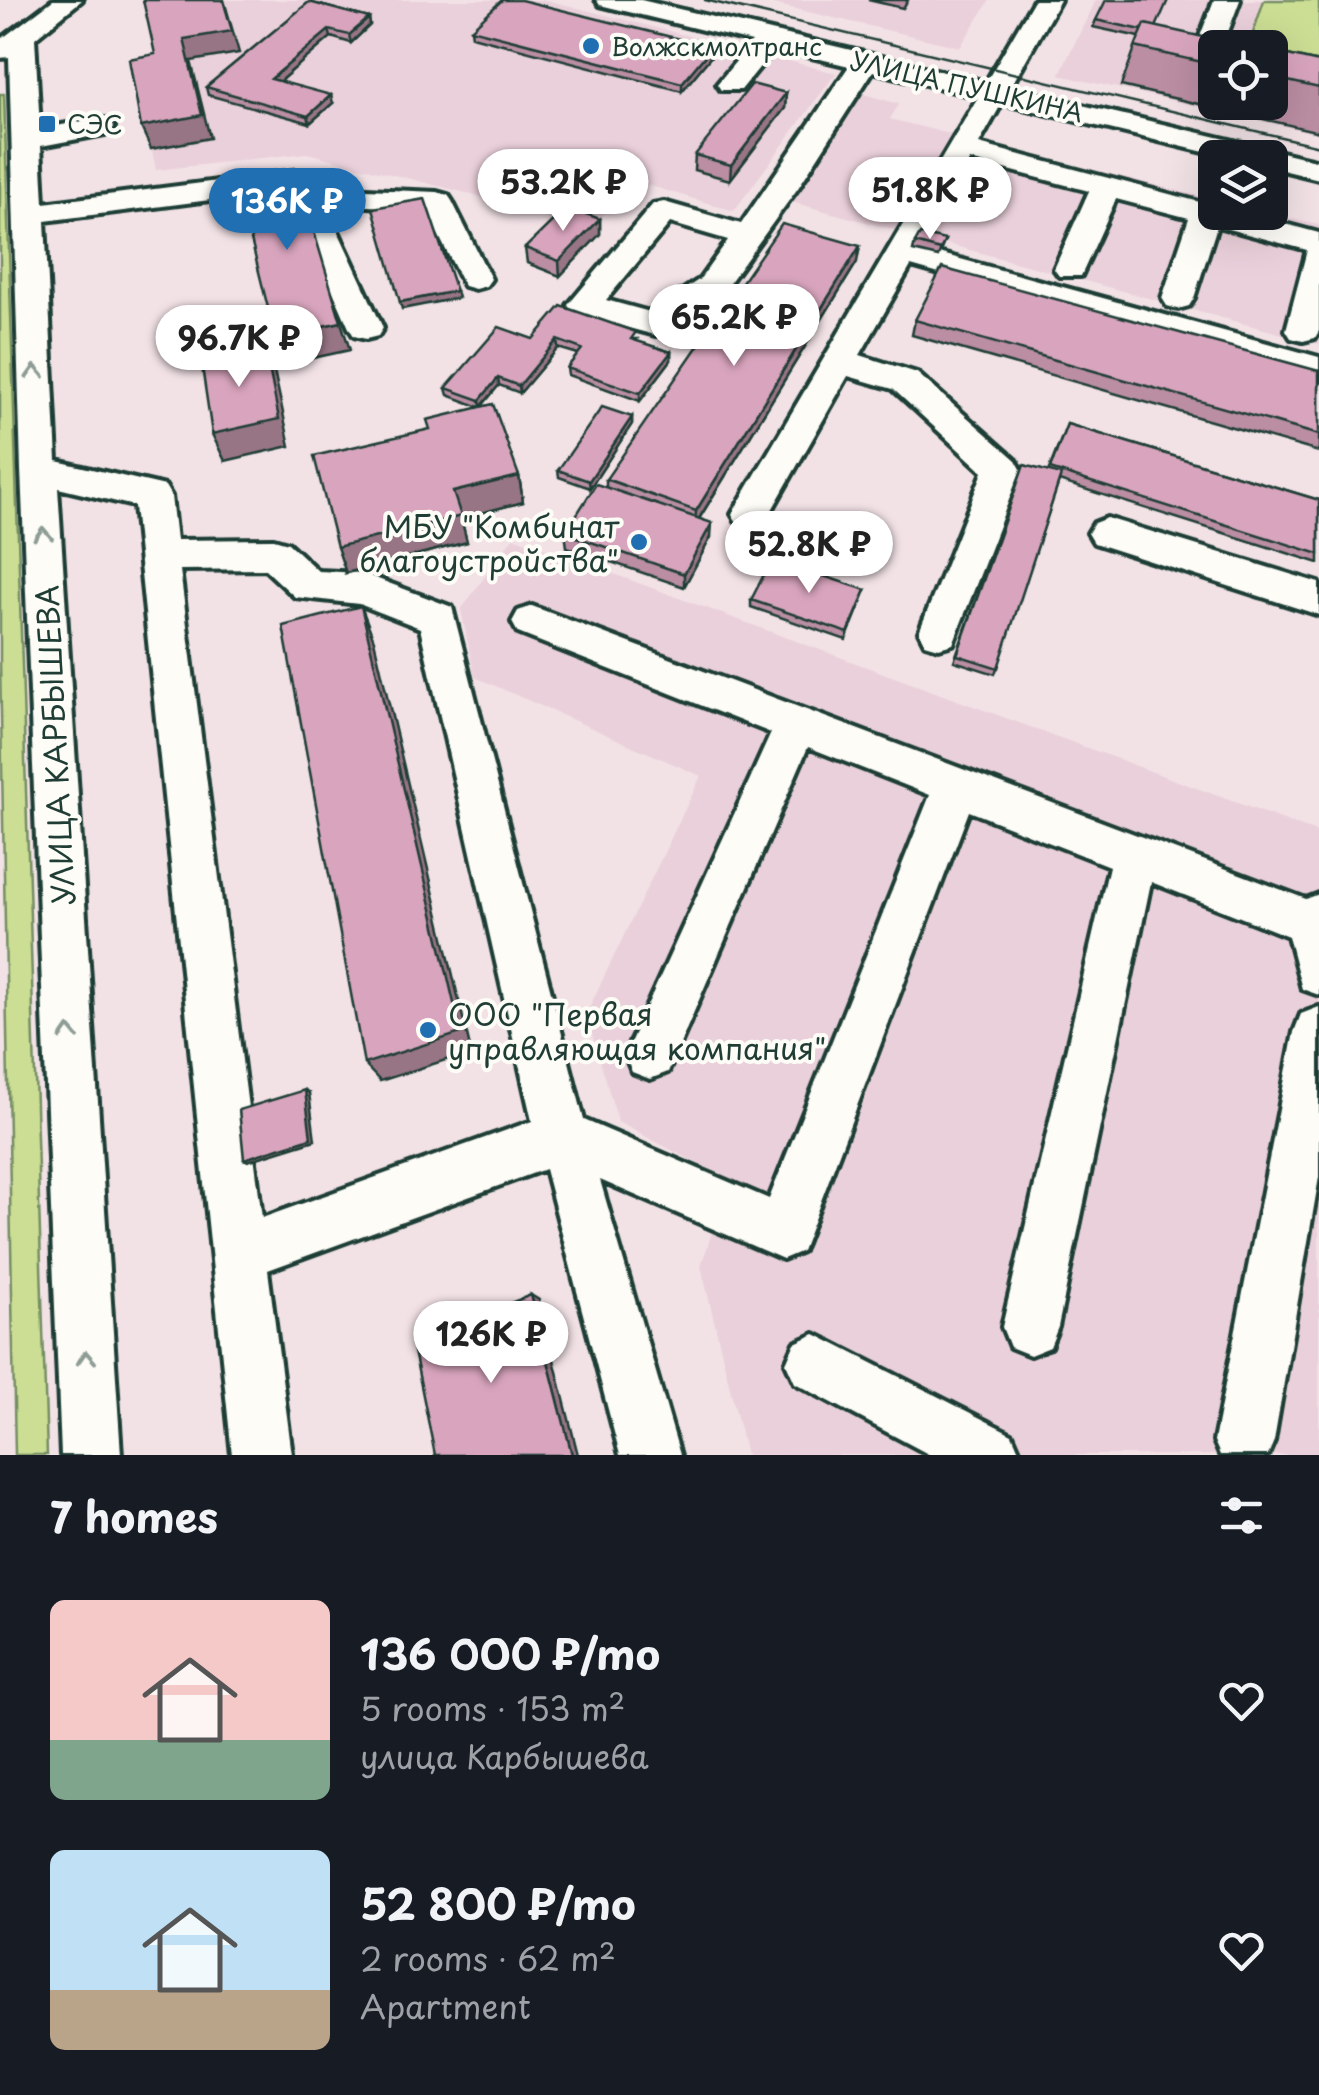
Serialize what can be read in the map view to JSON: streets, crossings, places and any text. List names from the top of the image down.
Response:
{
  "streets": {
    "street": ["УЛИЦА ПУШКИНА", "УЛИЦА КАРБЫШЕВА"]
  },
  "places": {
    "other": ["Волжскмолтранс", "МБУ \"Комбинат благоустройства\"", "ООО \"Первая управляющая компания\""],
    "transit": ["СЭС"]
  },
  "page": {
    "price": [
      "53.2K ₽",
      "51.8K ₽",
      "136K ₽",
      "65.2K ₽",
      "96.7K ₽",
      "52.8K ₽",
      "126K ₽"
    ],
    "heading": "7 homes",
    "list": [
      {
        "name": "136 000 ₽/mo",
        "note": "5 rooms · 153 m² · улица Карбышева"
      },
      {
        "name": "52 800 ₽/mo",
        "note": "2 rooms · 62 m² · Apartment"
      }
    ]
  }
}
